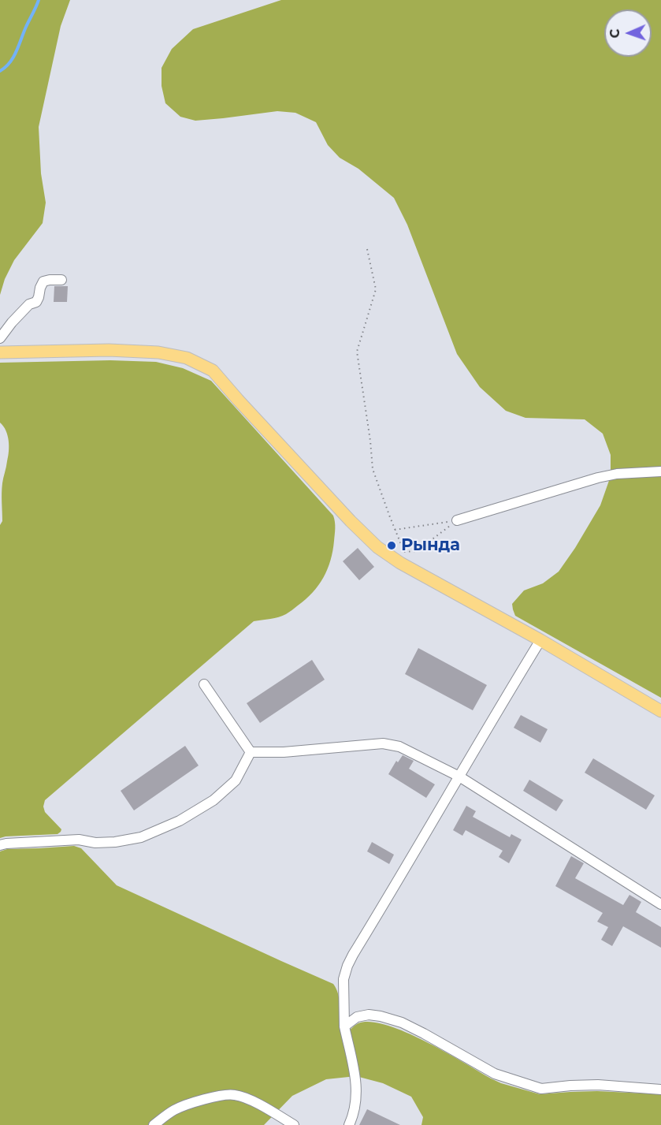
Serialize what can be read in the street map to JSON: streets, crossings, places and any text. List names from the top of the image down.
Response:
{
  "places": ["Рында"],
  "north": "left"
}
